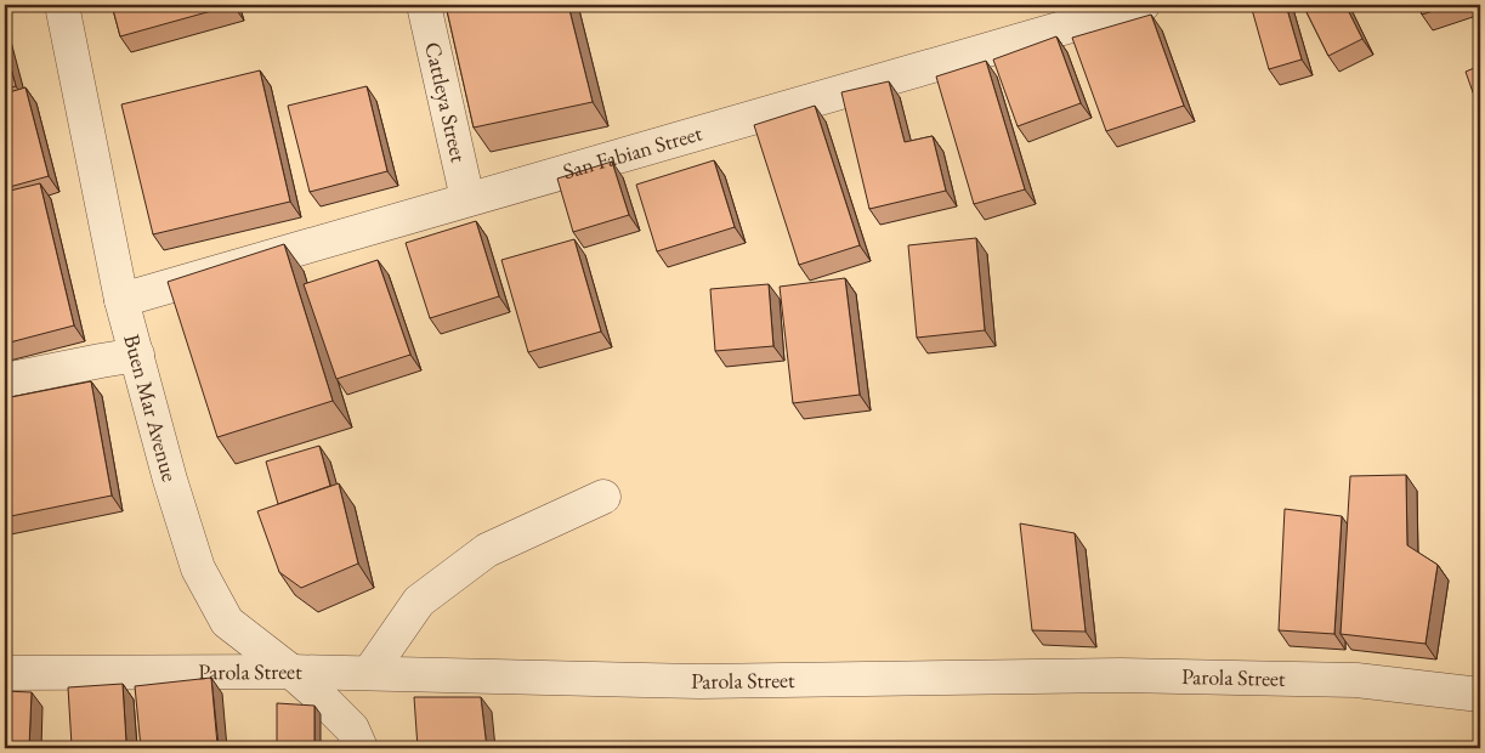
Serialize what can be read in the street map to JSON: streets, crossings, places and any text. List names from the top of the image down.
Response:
{
  "streets": {
    "street": [
      "Cattleya Street",
      "San Fabian Street",
      "Buen Mar Avenue",
      "Parola Street"
    ]
  },
  "crossings": [
    ["Cattleya Street", "San Fabian Street"],
    ["San Fabian Street", "Buen Mar Avenue"],
    ["Buen Mar Avenue", "Parola Street"]
  ]
}
